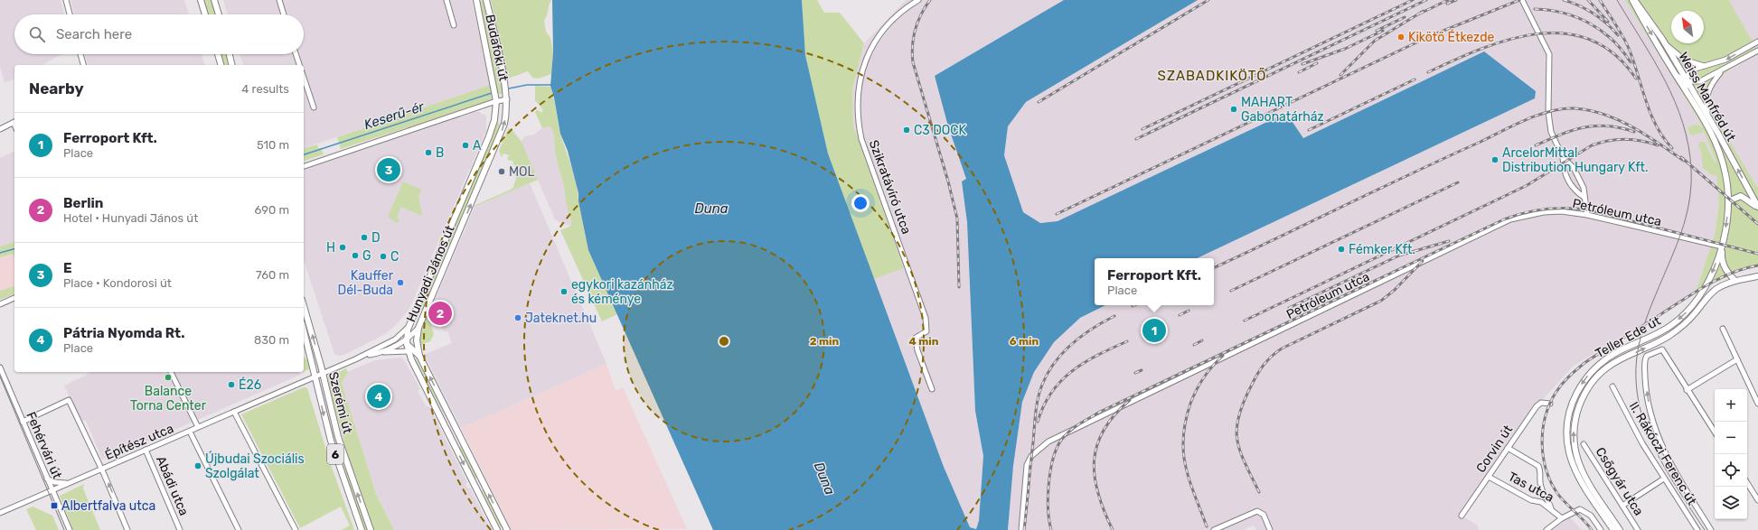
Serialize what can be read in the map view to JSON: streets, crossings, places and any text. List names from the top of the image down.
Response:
{
  "streets": {
    "main road": [
      "Budafoki út",
      "Weiss Manfréd út",
      "Hunyadi János út",
      "Teller Ede út",
      "Szerémi út",
      "6"
    ],
    "street": [
      "Szikratávíró utca",
      "Petróleum utca",
      "Építész utca",
      "Fehérvári út",
      "Corvin út",
      "II. Rákóczi Ferenc út",
      "Csőgyár utca",
      "Abádi utca",
      "Tas utca"
    ]
  },
  "crossings": [
    ["Budafoki út", "Hunyadi János út"],
    ["Weiss Manfréd út", "Petróleum utca"],
    ["Weiss Manfréd út", "Teller Ede út"],
    ["Petróleum utca", "Teller Ede út"],
    ["Hunyadi János út", "Építész utca"],
    ["Szerémi út", "Építész utca"],
    ["Építész utca", "Fehérvári út"],
    ["Építész utca", "Abádi utca"],
    ["Corvin út", "Tas utca"]
  ],
  "districts": ["SZABADKIKÖTŐ"],
  "water": ["Keserű-ér", "Duna"],
  "places": {
    "other": [
      "Kikötő Étkezde",
      "MAHART Gabonatárház",
      "C3 DOCK",
      "A",
      "B",
      "ArcelorMittal Distribution Hungary Kft.",
      "MOL",
      "D",
      "H",
      "Fémker Kft.",
      "G",
      "C",
      "Kauffer Dél-Buda",
      "egykori kazánház és kéménye",
      "Jateknet.hu",
      "Balance Torna Center",
      "É26",
      "Újbudai Szociális Szolgálat"
    ],
    "transit": ["Albertfalva utca"]
  },
  "north": "top left",
  "page": {
    "search": "Search here",
    "heading": ["Nearby", "4 results"],
    "list": [
      {
        "mark": "1",
        "name": "Ferroport Kft.",
        "note": "Place",
        "value": "510 m"
      },
      {
        "mark": "2",
        "name": "Berlin",
        "note": "Hotel · Hunyadi János út",
        "value": "690 m"
      },
      {
        "mark": "3",
        "name": "E",
        "note": "Place · Kondorosi út",
        "value": "760 m"
      },
      {
        "mark": "4",
        "name": "Pátria Nyomda Rt.",
        "note": "Place",
        "value": "830 m"
      }
    ],
    "pins": [
      "3",
      "2",
      "1",
      "4"
    ],
    "popup": ["Ferroport Kft.", "Place"],
    "map_buttons": ["+", "−"]
  },
  "rings": ["2 min", "4 min", "6 min"]
}
